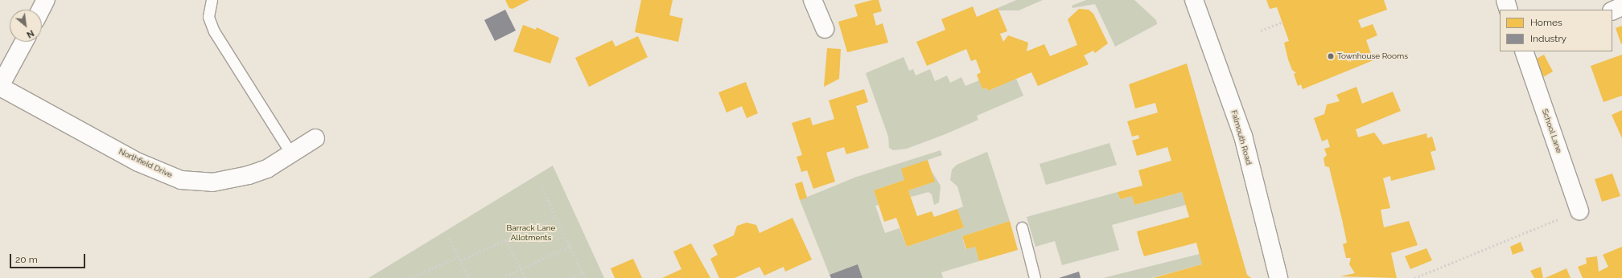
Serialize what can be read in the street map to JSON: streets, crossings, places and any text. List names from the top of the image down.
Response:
{
  "streets": {
    "street": ["School Lane", "Falmouth Road", "Northfield Drive"]
  },
  "parks": ["Barrack Lane Allotments"],
  "places": ["Townhouse Rooms"],
  "legend": ["Homes", "Industry"],
  "scale_bar": "20 m",
  "north": "bottom right"
}
